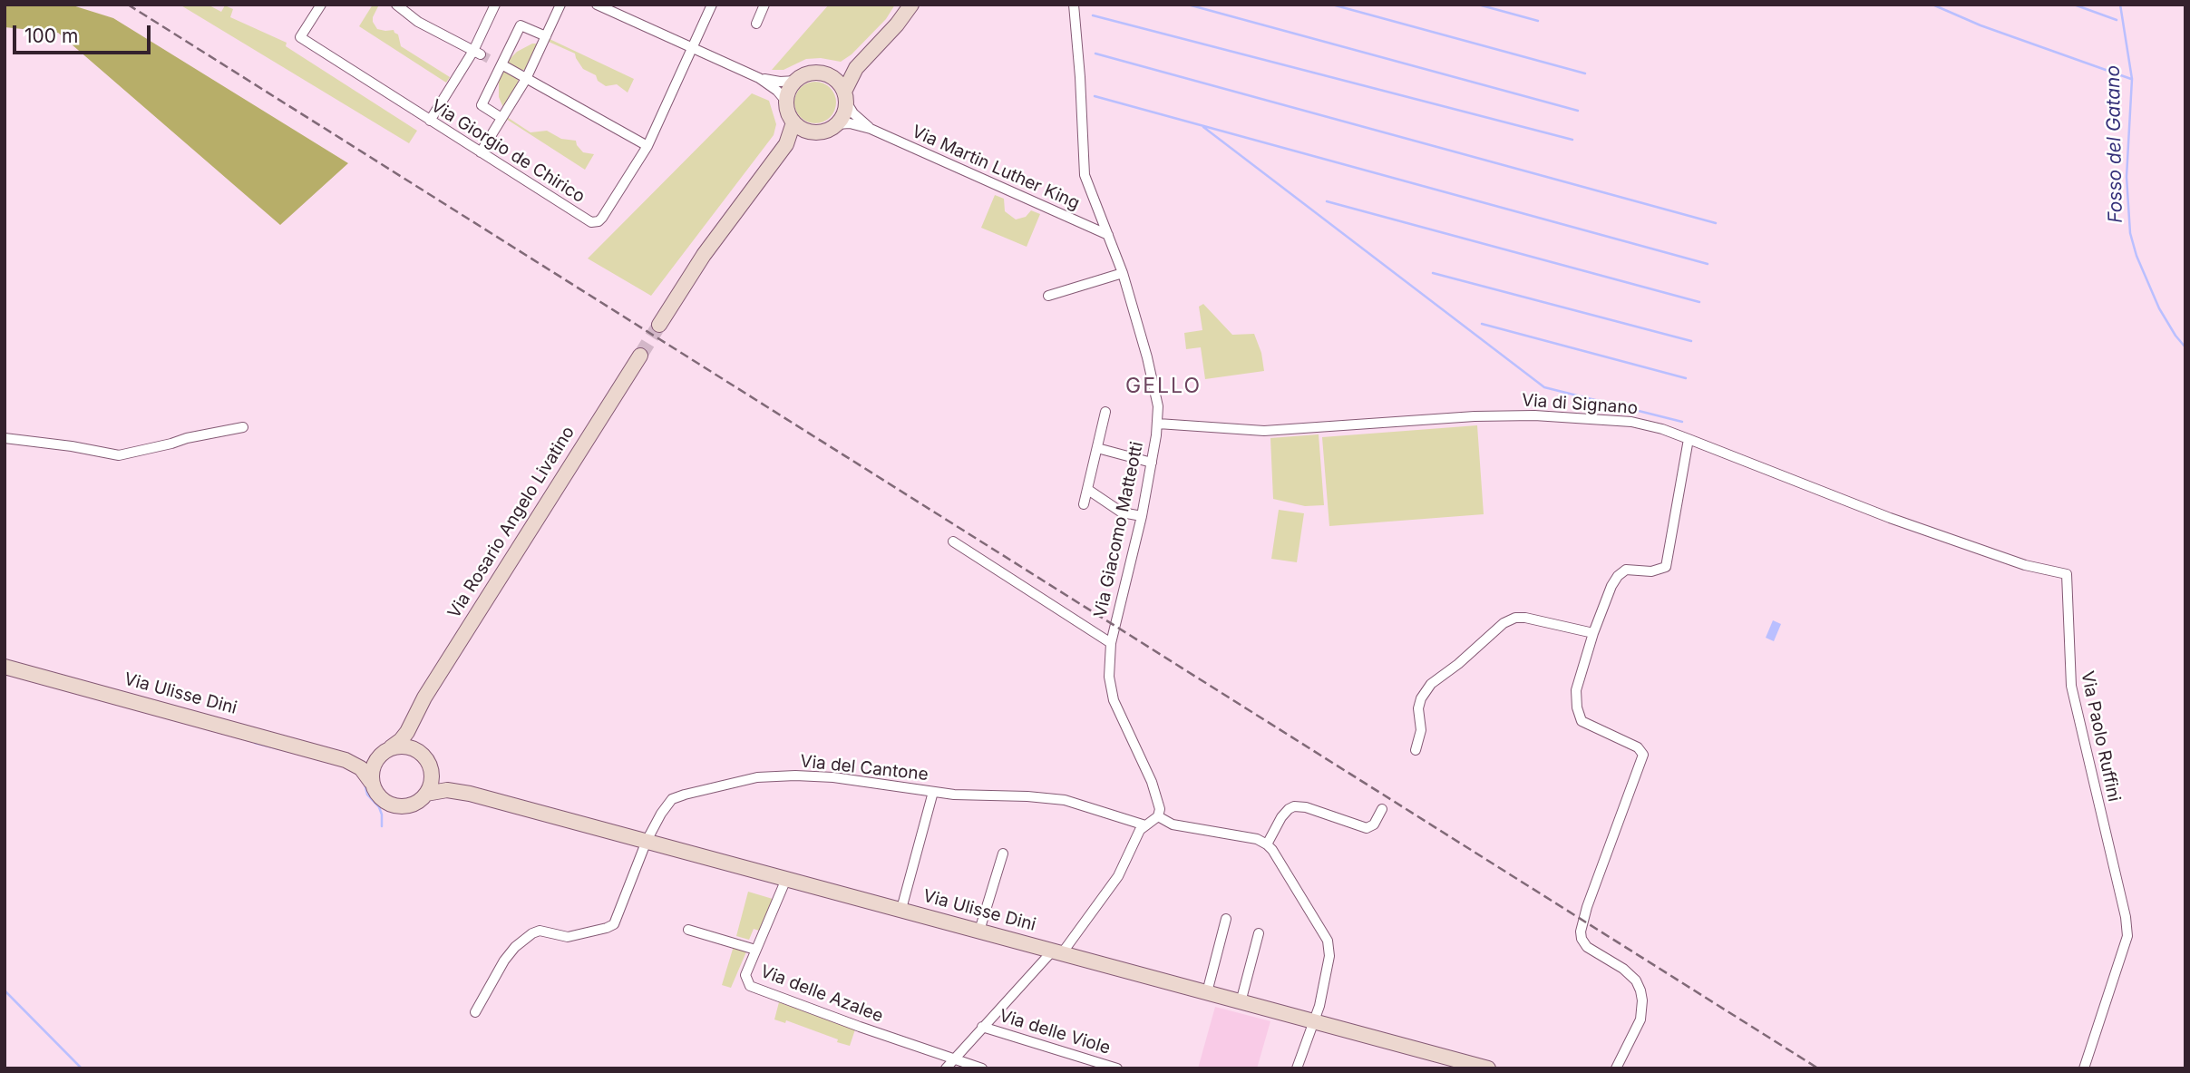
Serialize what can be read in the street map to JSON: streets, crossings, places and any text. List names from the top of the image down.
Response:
{
  "streets": {
    "street": [
      "Via Giorgio de Chirico",
      "Via Martin Luther King",
      "Via di Signano",
      "Via Rosario Angelo Livatino",
      "Via Giacomo Matteotti",
      "Via Ulisse Dini",
      "Via Paolo Ruffini",
      "Via del Cantone",
      "Via delle Azalee",
      "Via delle Viole"
    ]
  },
  "crossings": [
    ["Via Martin Luther King", "Via Giacomo Matteotti"],
    ["Via di Signano", "Via Giacomo Matteotti"],
    ["Via di Signano", "Via Paolo Ruffini"],
    ["Via Ulisse Dini", "Via del Cantone"],
    ["Via Ulisse Dini", "Via delle Azalee"]
  ],
  "districts": ["GELLO"],
  "water": ["Fosso del Gatano"],
  "scale_bar": "100 m"
}
